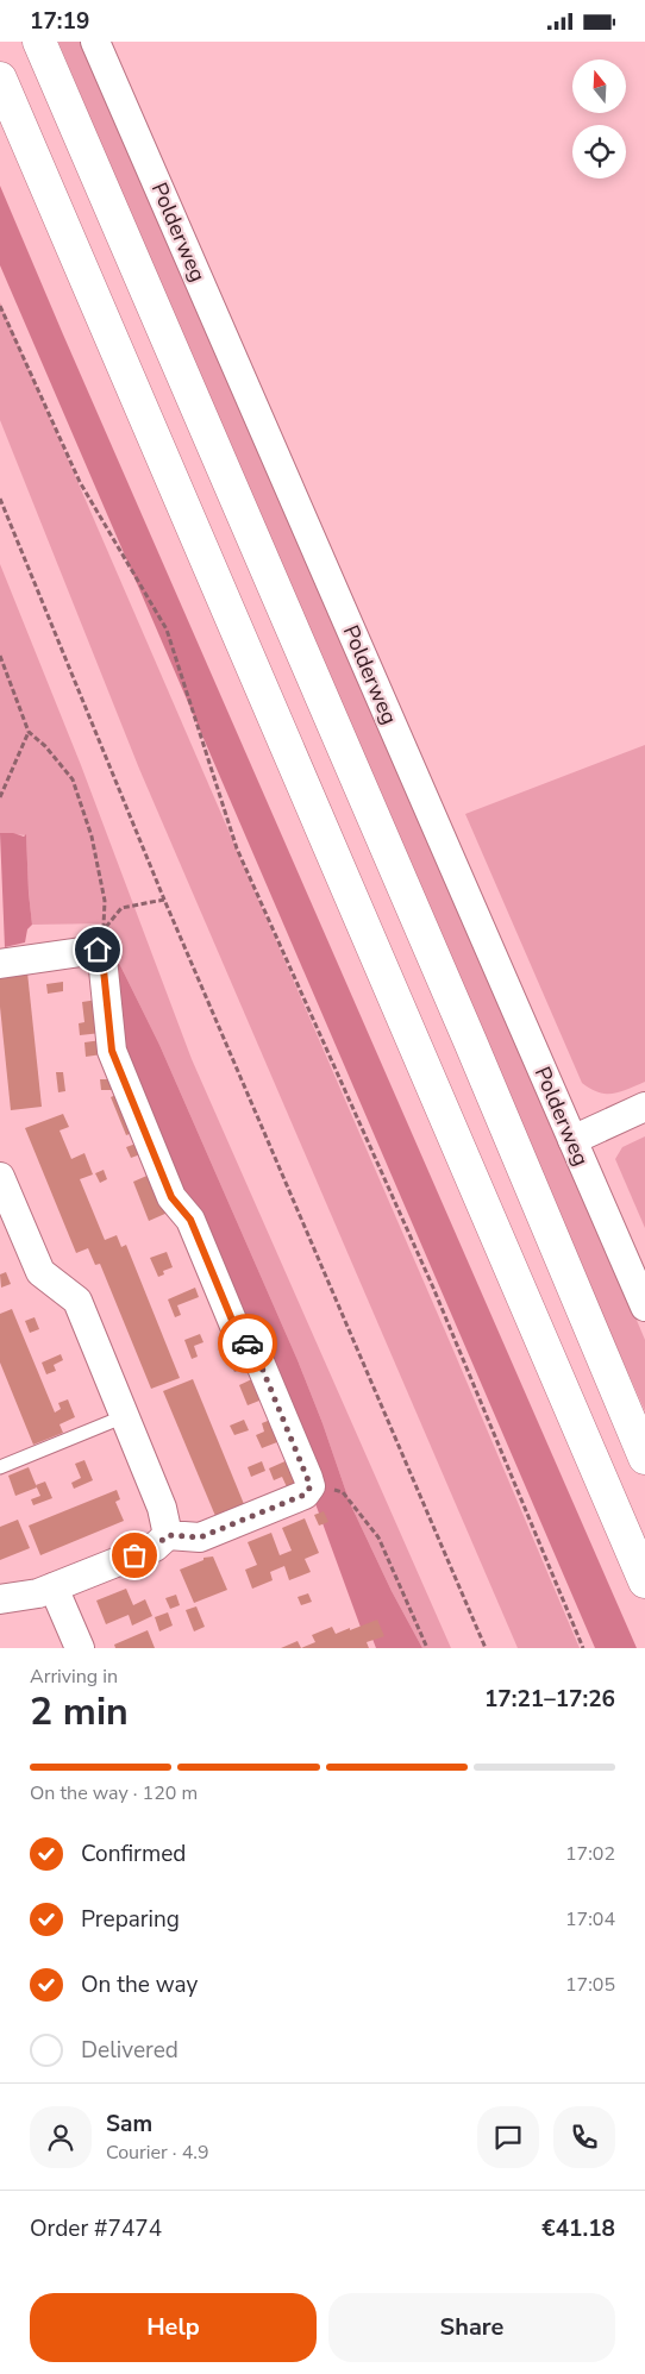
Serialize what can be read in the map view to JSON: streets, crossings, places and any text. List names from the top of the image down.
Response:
{
  "streets": {
    "street": ["Polderweg"]
  },
  "north": "top",
  "page": {
    "status": "17:19",
    "heading": ["2 min", "Arriving in", "17:21–17:26"],
    "panel": [
      "Sam",
      "Courier · 4.9",
      "Order #7474",
      "€41.18"
    ],
    "bar": "On the way · 120 m",
    "list": [
      ["Confirmed", "17:02"],
      ["Preparing", "17:04"],
      ["On the way", "17:05"],
      "Delivered"
    ],
    "buttons": ["Help", "Share"]
  }
}
